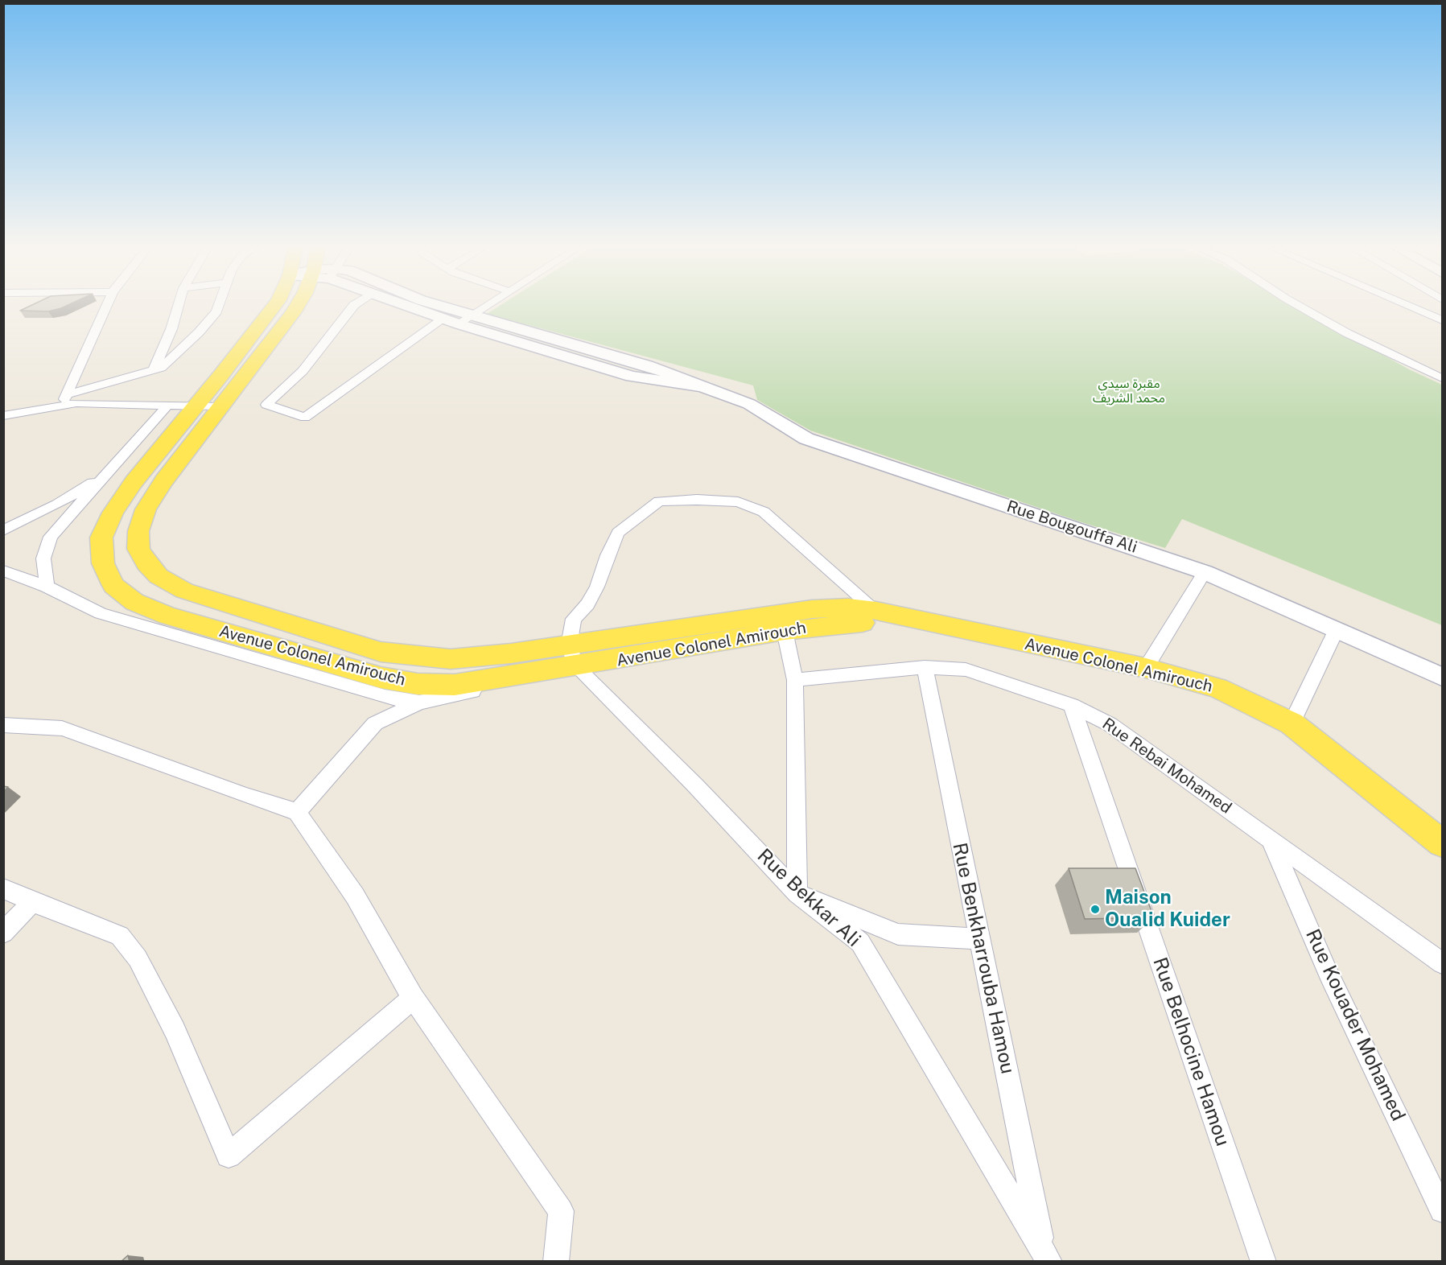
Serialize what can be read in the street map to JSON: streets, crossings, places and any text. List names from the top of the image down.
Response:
{
  "streets": {
    "main road": ["Avenue Colonel Amirouch"],
    "street": [
      "Rue Bougouffa Ali",
      "Rue Rebai Mohamed",
      "Rue Bekkar Ali",
      "Rue Benkharrouba Hamou",
      "Rue Kouader Mohamed",
      "Rue Belhocine Hamou"
    ]
  },
  "crossings": [
    ["Avenue Colonel Amirouch", "Rue Bekkar Ali"],
    ["Rue Rebai Mohamed", "Rue Benkharrouba Hamou"],
    ["Rue Rebai Mohamed", "Rue Kouader Mohamed"],
    ["Rue Rebai Mohamed", "Rue Belhocine Hamou"],
    ["Rue Bekkar Ali", "Rue Benkharrouba Hamou"]
  ],
  "parks": ["مقبرة سيدي محمد الشريف"],
  "places": ["Maison Oualid Kuider"]
}
